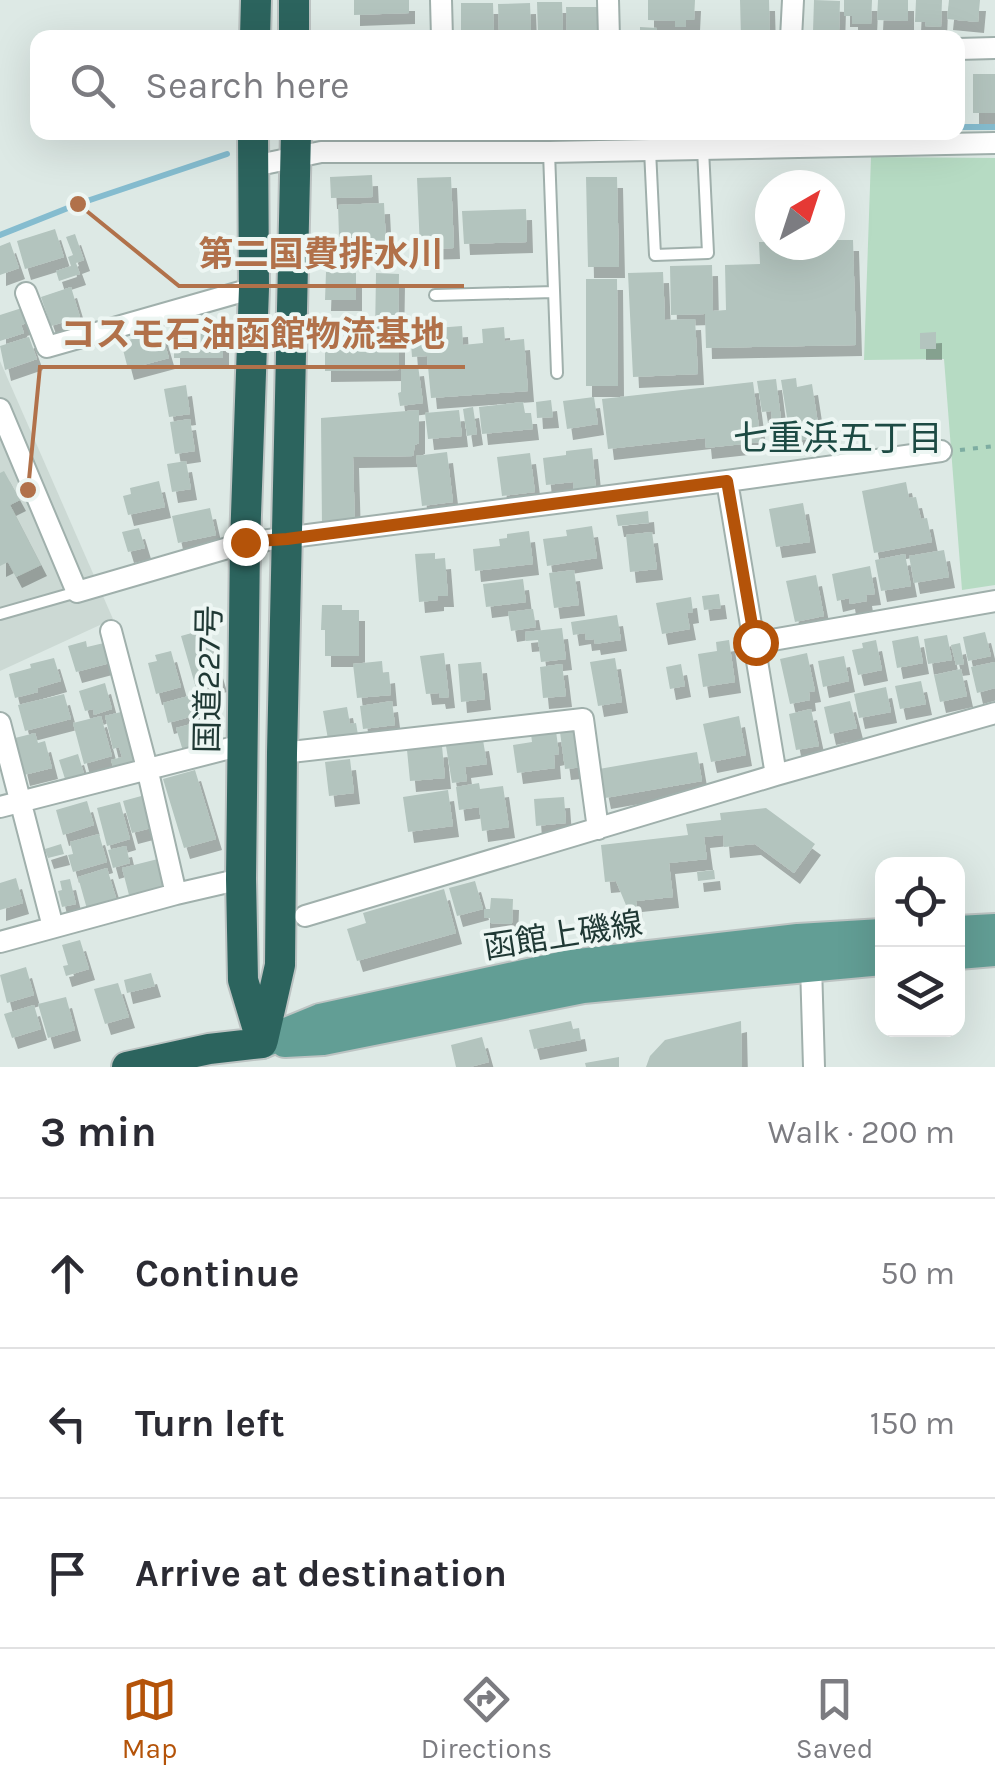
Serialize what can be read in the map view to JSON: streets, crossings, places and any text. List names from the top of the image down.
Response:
{
  "streets": {
    "highway": ["国道227号"],
    "main road": ["函館上磯線"]
  },
  "crossings": [
    ["国道227号", "函館上磯線"]
  ],
  "districts": ["七重浜五丁目"],
  "places": ["第二国費排水川", "コスモ石油函館物流基地"],
  "north": "top right",
  "page": {
    "search": "Search here",
    "heading": ["3 min", "Walk · 200 m"],
    "list": [
      ["Continue", "50 m"],
      ["Turn left", "150 m"],
      "Arrive at destination"
    ],
    "nav": ["Map", "Directions", "Saved"]
  }
}
